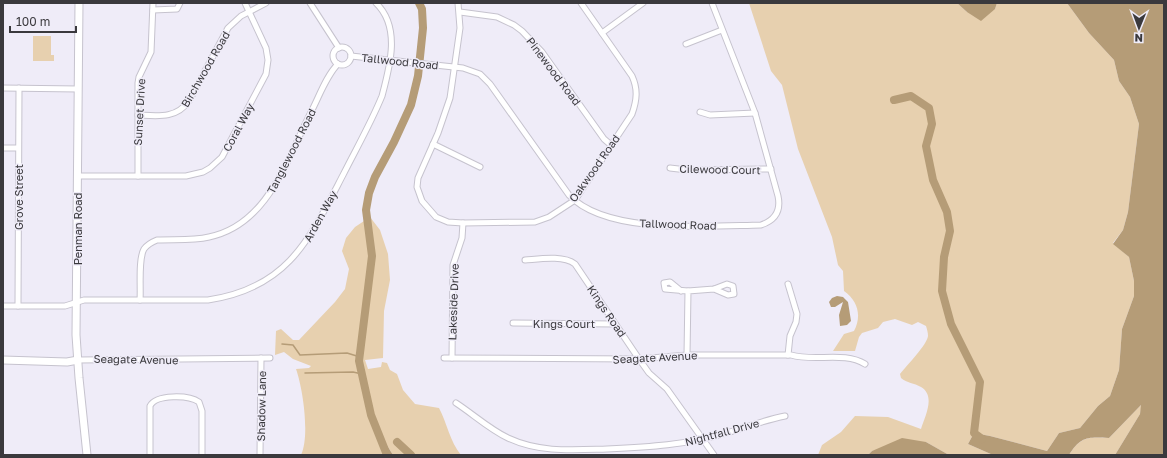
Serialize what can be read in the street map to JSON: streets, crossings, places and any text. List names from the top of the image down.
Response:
{
  "streets": {
    "street": [
      "Tallwood Road",
      "Birchwood Road",
      "Pinewood Road",
      "Sunset Drive",
      "Coral Way",
      "Tanglewood Road",
      "Oakwood Road",
      "Cilewood Court",
      "Grove Street",
      "Arden Way",
      "Penman Road",
      "Lakeside Drive",
      "Kings Road",
      "Kings Court",
      "Seagate Avenue",
      "Shadow Lane",
      "Nightfall Drive"
    ]
  },
  "crossings": [
    ["Tallwood Road", "Tanglewood Road"],
    ["Tallwood Road", "Oakwood Road"],
    ["Tallwood Road", "Cilewood Court"],
    ["Tallwood Road", "Arden Way"],
    ["Birchwood Road", "Sunset Drive"],
    ["Birchwood Road", "Coral Way"],
    ["Pinewood Road", "Oakwood Road"],
    ["Sunset Drive", "Coral Way"],
    ["Coral Way", "Penman Road"],
    ["Tanglewood Road", "Arden Way"],
    ["Oakwood Road", "Lakeside Drive"],
    ["Grove Street", "Arden Way"],
    ["Arden Way", "Penman Road"],
    ["Penman Road", "Seagate Avenue"],
    ["Lakeside Drive", "Seagate Avenue"],
    ["Kings Road", "Kings Court"],
    ["Kings Road", "Seagate Avenue"],
    ["Kings Road", "Nightfall Drive"],
    ["Seagate Avenue", "Shadow Lane"]
  ],
  "scale_bar": "100 m",
  "north": "bottom"
}
